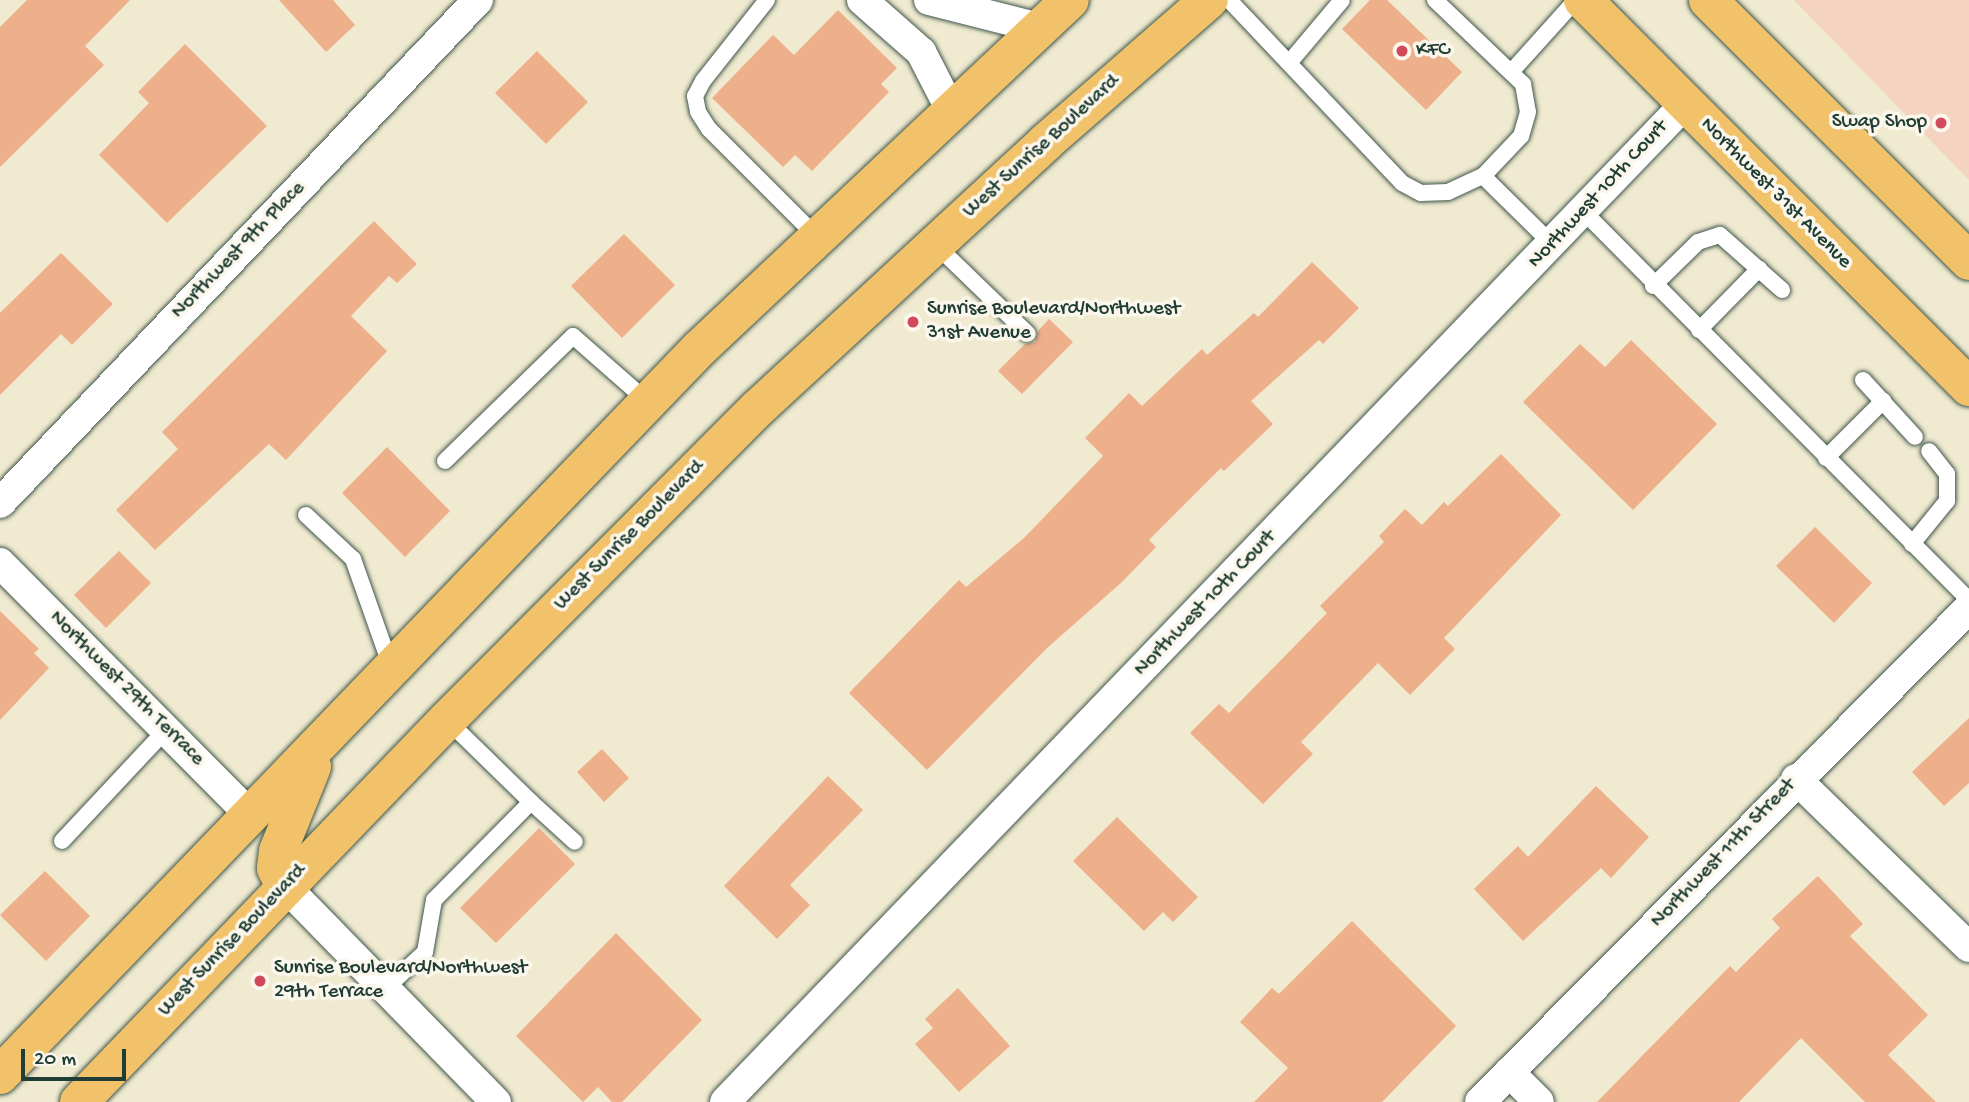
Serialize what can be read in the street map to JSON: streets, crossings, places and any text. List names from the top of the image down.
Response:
{
  "streets": {
    "main road": ["West Sunrise Boulevard", "Northwest 31st Avenue"],
    "street": [
      "Northwest 10th Court",
      "Northwest 9th Place",
      "Northwest 29th Terrace",
      "Northwest 11th Street"
    ]
  },
  "crossings": [
    ["Northwest 31st Avenue", "Northwest 10th Court"]
  ],
  "places": [
    "KFC",
    "Swap Shop",
    "Sunrise Boulevard/Northwest 31st Avenue",
    "Sunrise Boulevard/Northwest 29th Terrace"
  ],
  "scale_bar": "20 m"
}
